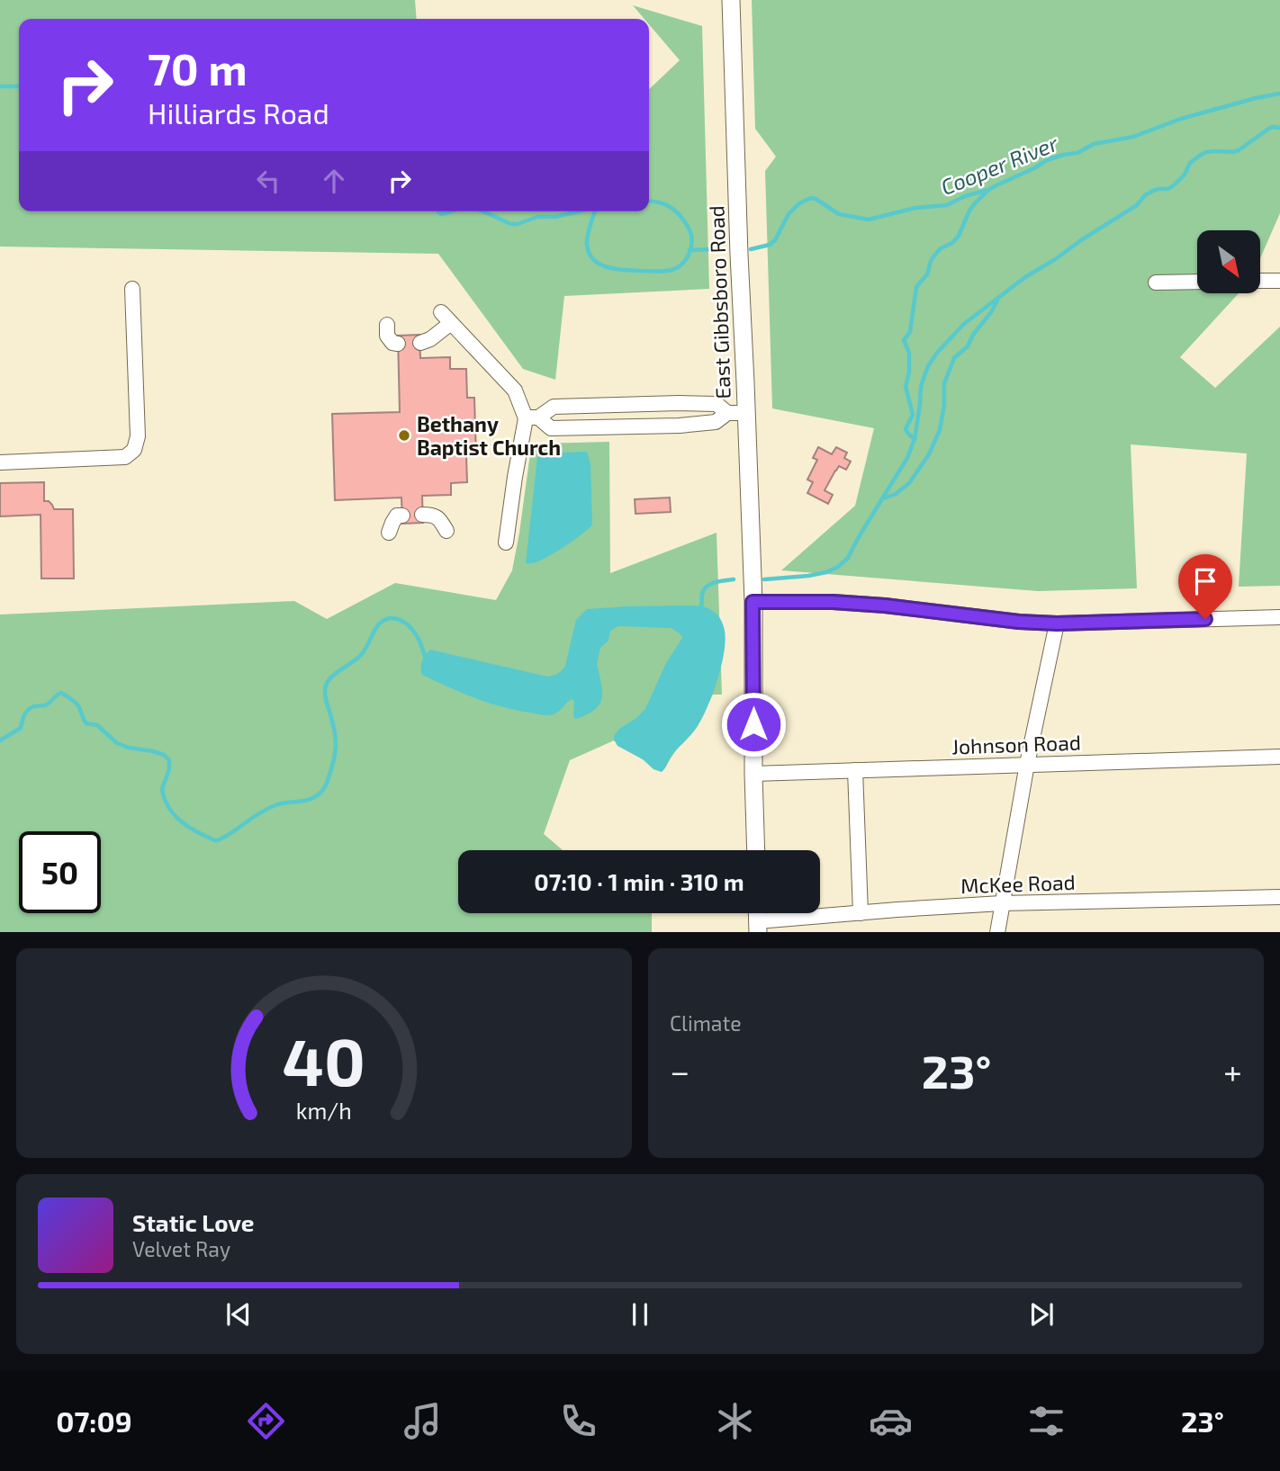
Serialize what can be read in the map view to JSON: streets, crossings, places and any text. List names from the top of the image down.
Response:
{
  "streets": {
    "main road": ["East Gibbsboro Road"],
    "street": ["Johnson Road", "McKee Road"]
  },
  "crossings": [
    ["East Gibbsboro Road", "Johnson Road"]
  ],
  "water": ["Cooper River"],
  "places": ["Bethany Baptist Church"],
  "north": "bottom right",
  "page": {
    "turn": ["70 m", "Hilliards Road"],
    "limit": "50",
    "trip": "07:10 · 1 min · 310 m",
    "tile": "Climate",
    "heat": ["−", "23°", "+"],
    "song": ["Static Love", "Velvet Ray"],
    "tabs": ["07:09", "23°"],
    "gauge": ["40", "km/h"]
  }
}
